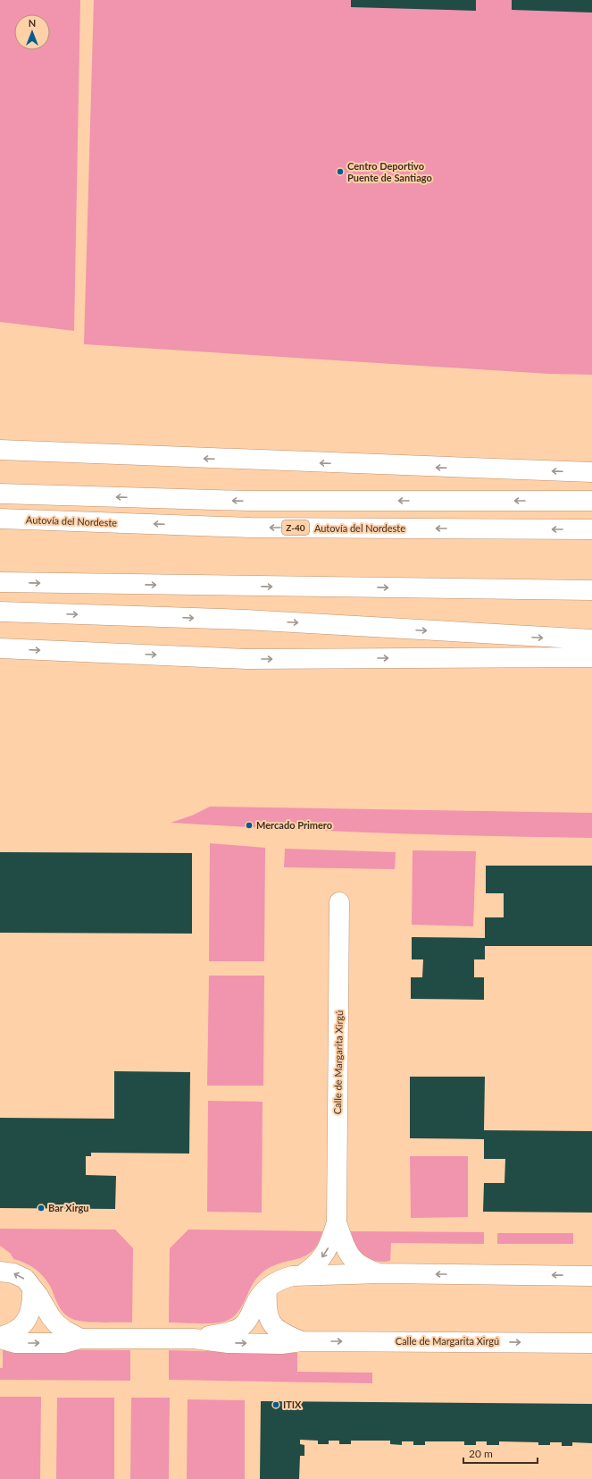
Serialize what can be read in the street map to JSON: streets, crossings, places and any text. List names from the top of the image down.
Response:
{
  "streets": {
    "main road": ["Autovía del Nordeste", "Z-40", "Calle de Margarita Xirgú"]
  },
  "places": [
    "Centro Deportivo Puente de Santiago",
    "Mercado Primero",
    "Bar Xirgu",
    "ITIX"
  ],
  "scale_bar": "20 m",
  "north": "top"
}
